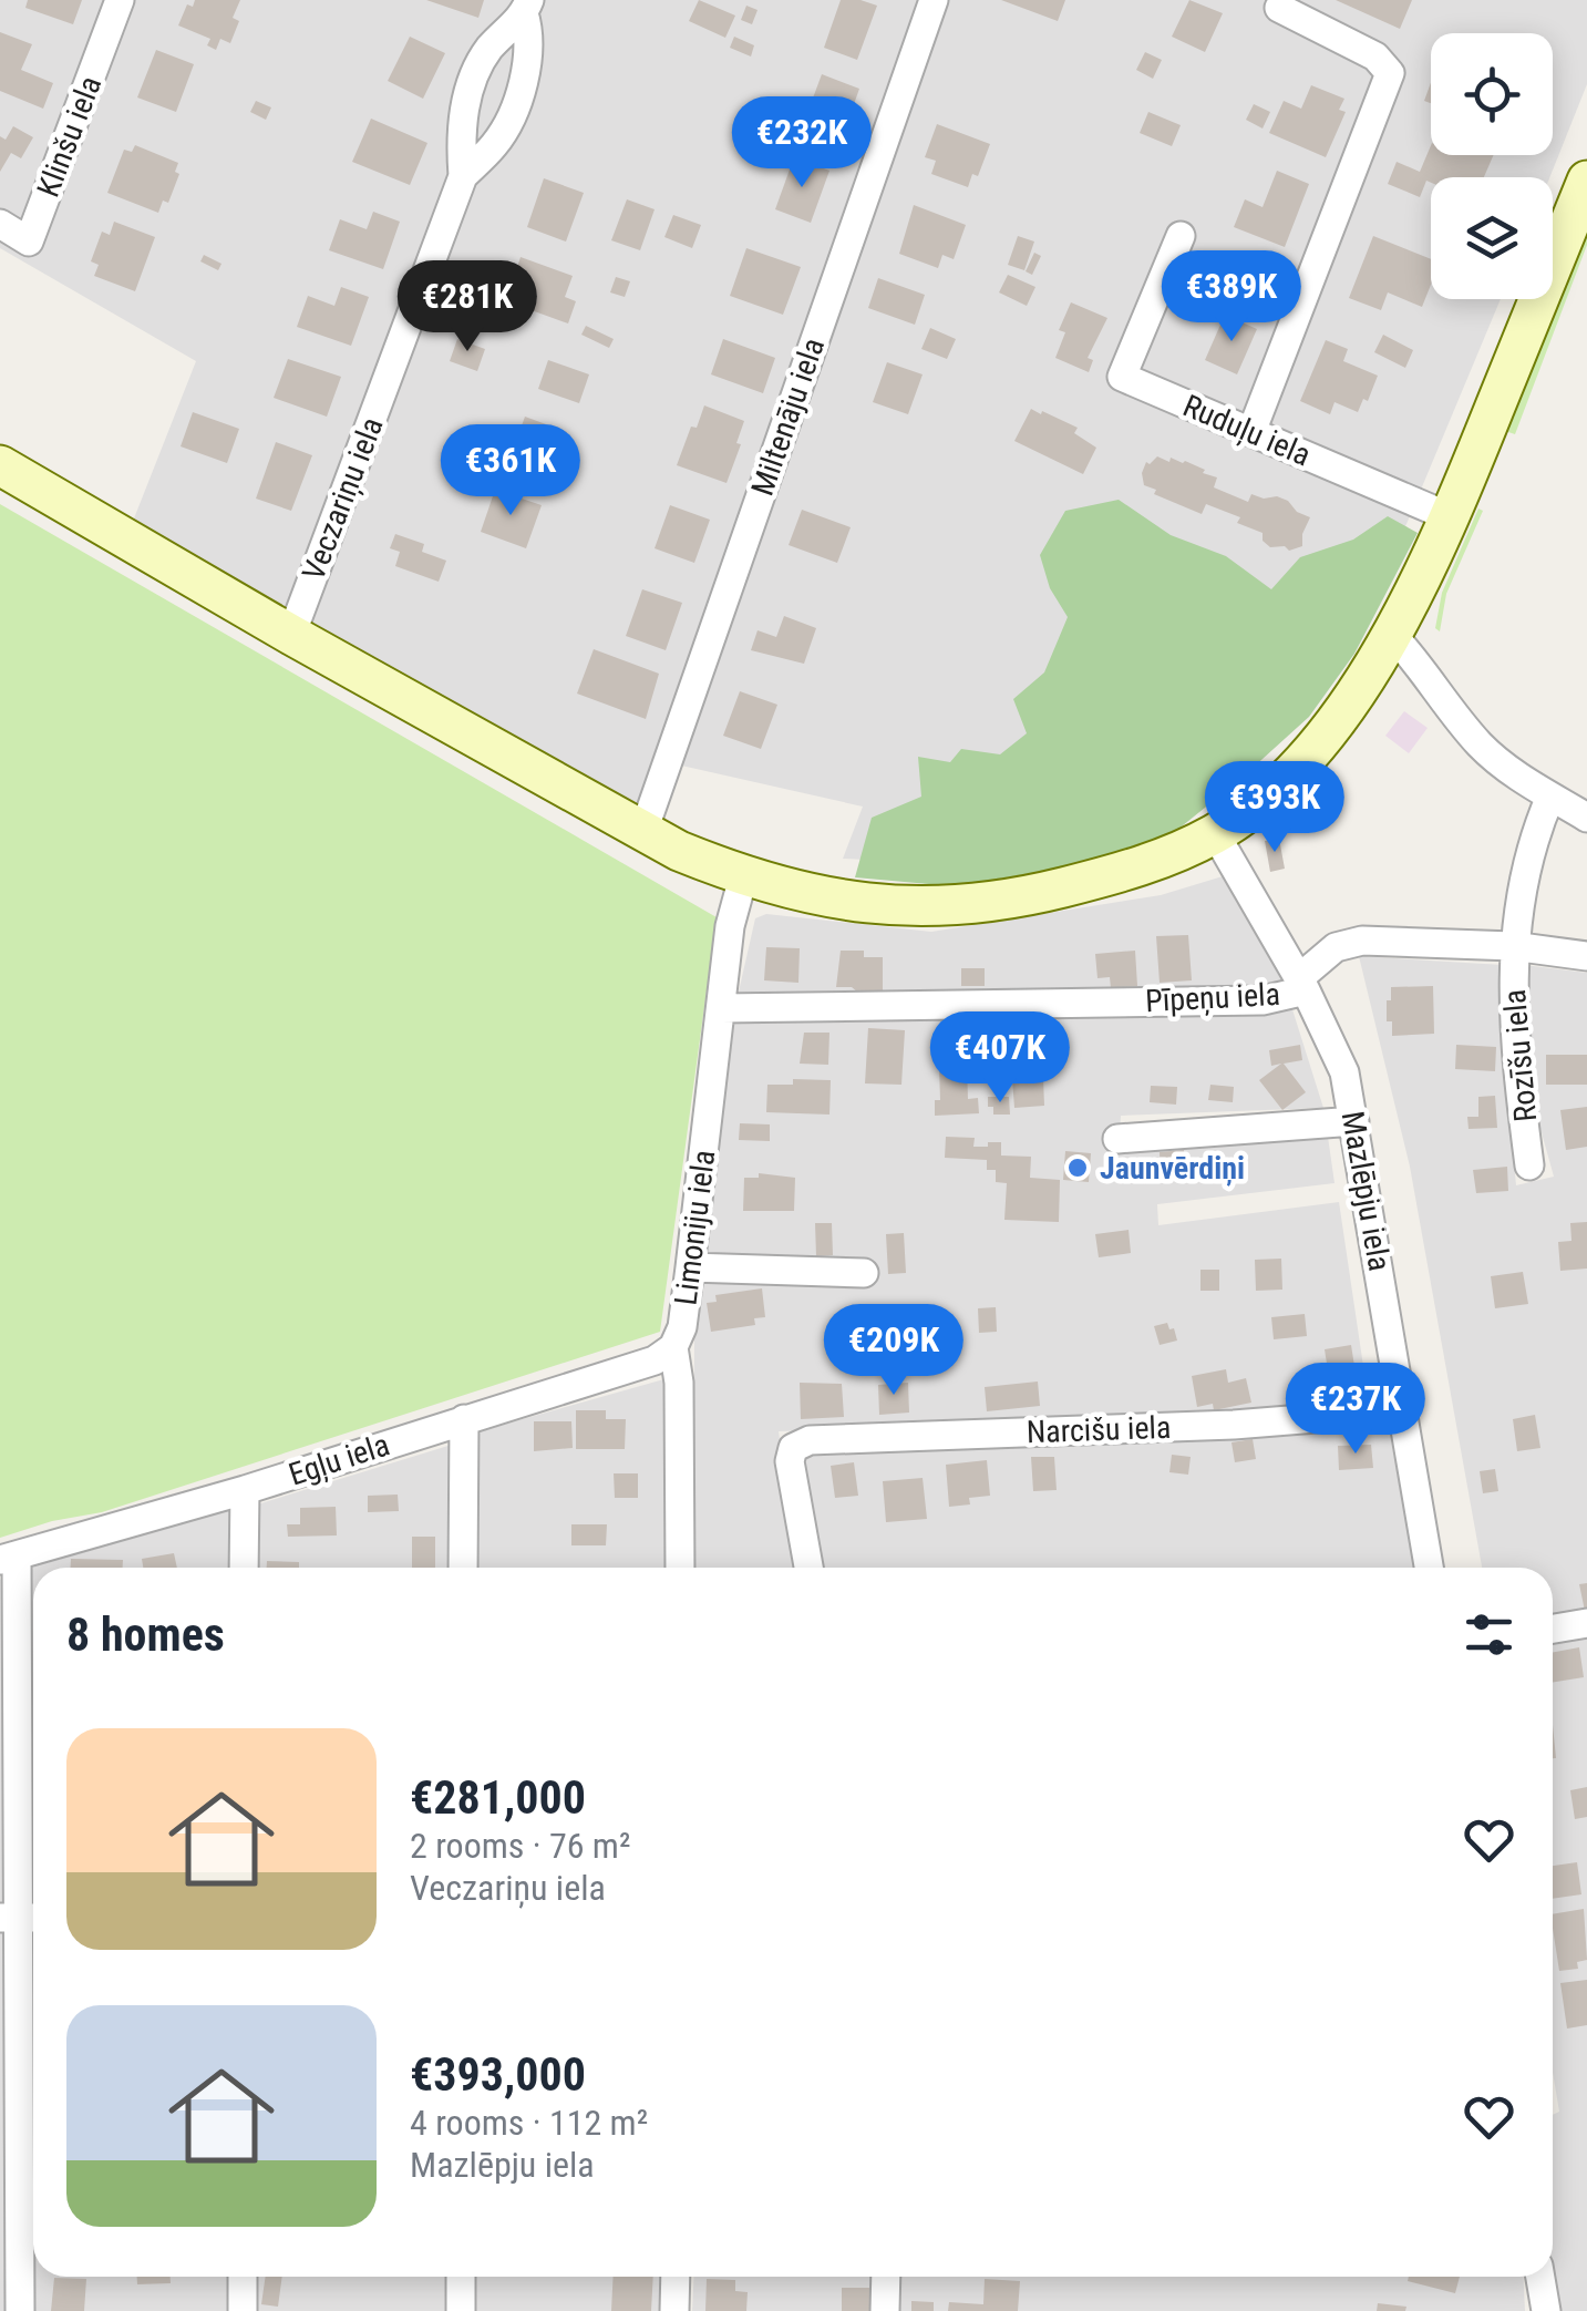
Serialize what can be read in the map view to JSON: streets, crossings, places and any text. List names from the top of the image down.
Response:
{
  "streets": {
    "street": [
      "Klinšu iela",
      "Miltenāju iela",
      "Ruduļu iela",
      "Veczariņu iela",
      "Pīpeņu iela",
      "Rozīšu iela",
      "Mazlēpju iela",
      "Limoniju iela",
      "Narcišu iela",
      "Egļu iela"
    ]
  },
  "crossings": [
    ["Pīpeņu iela", "Mazlēpju iela"],
    ["Pīpeņu iela", "Limoniju iela"],
    ["Mazlēpju iela", "Narcišu iela"],
    ["Limoniju iela", "Egļu iela"]
  ],
  "places": ["Jaunvērdiņi"],
  "page": {
    "price": [
      "€232K",
      "€389K",
      "€281K",
      "€361K",
      "€393K",
      "€407K",
      "€209K",
      "€237K"
    ],
    "heading": "8 homes",
    "list": [
      {
        "name": "€281,000",
        "note": "2 rooms · 76 m² · Veczariņu iela"
      },
      {
        "name": "€393,000",
        "note": "4 rooms · 112 m² · Mazlēpju iela"
      }
    ]
  }
}
